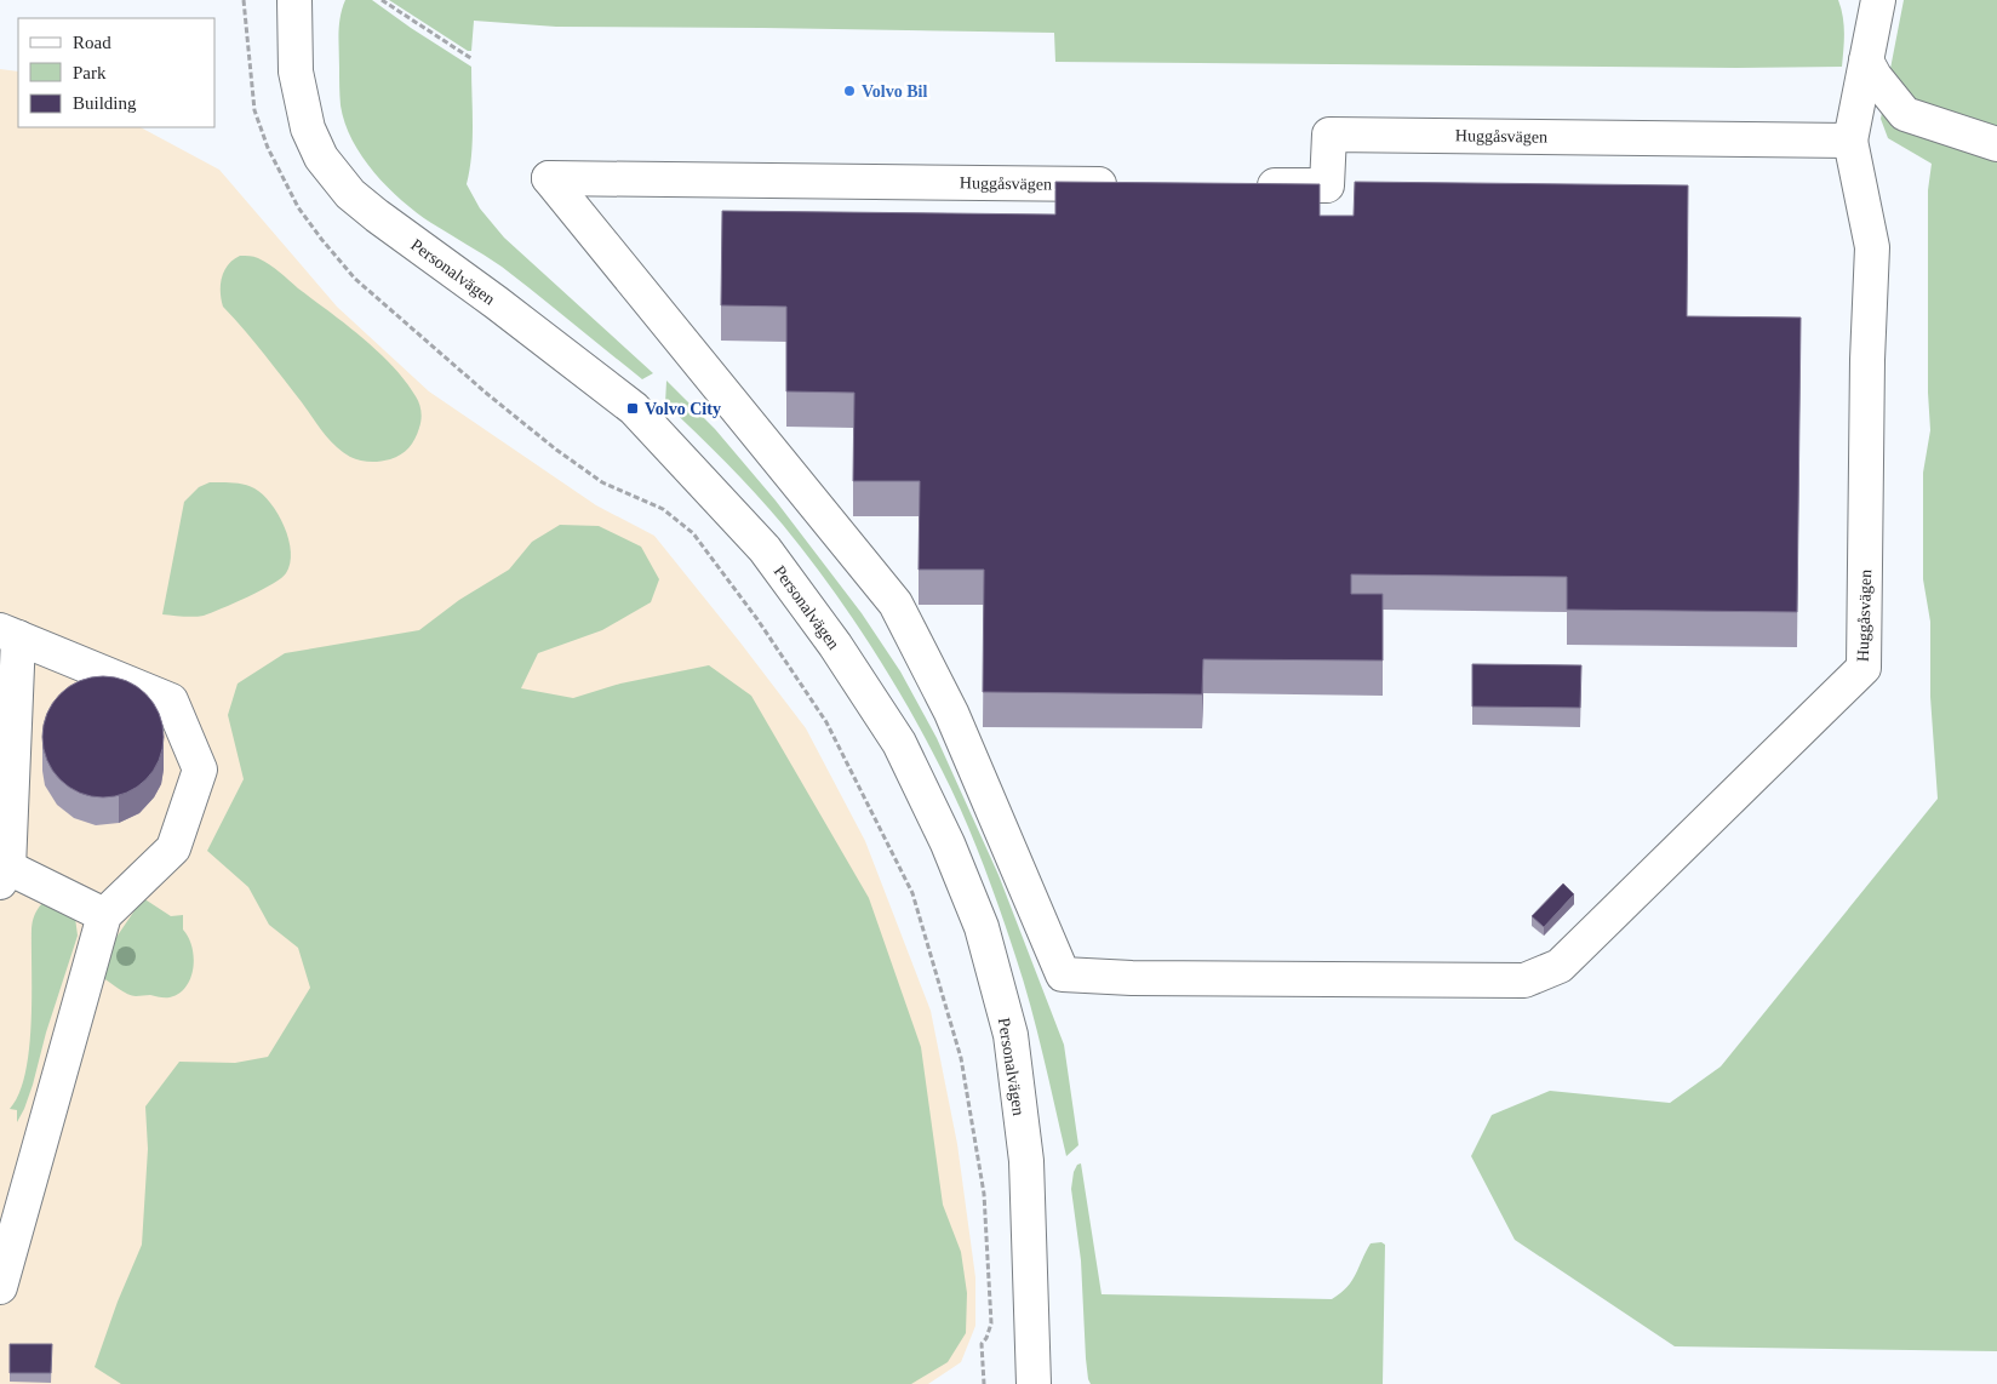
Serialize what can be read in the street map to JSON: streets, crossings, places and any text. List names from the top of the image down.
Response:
{
  "streets": {
    "street": ["Huggåsvägen", "Personalvägen"]
  },
  "places": {
    "other": ["Volvo Bil"],
    "transit": ["Volvo City"]
  },
  "legend": ["Road", "Park", "Building"]
}
